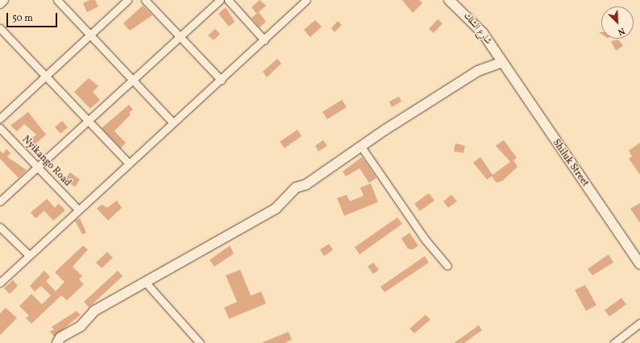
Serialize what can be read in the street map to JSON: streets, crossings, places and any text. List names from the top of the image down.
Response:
{
  "streets": {
    "street": ["شارع الشلك", "Nyikango Road", "Shiluk Street"]
  },
  "crossings": [
    ["شارع الشلك", "Shiluk Street"]
  ],
  "scale_bar": "50 m",
  "north": "bottom right"
}
